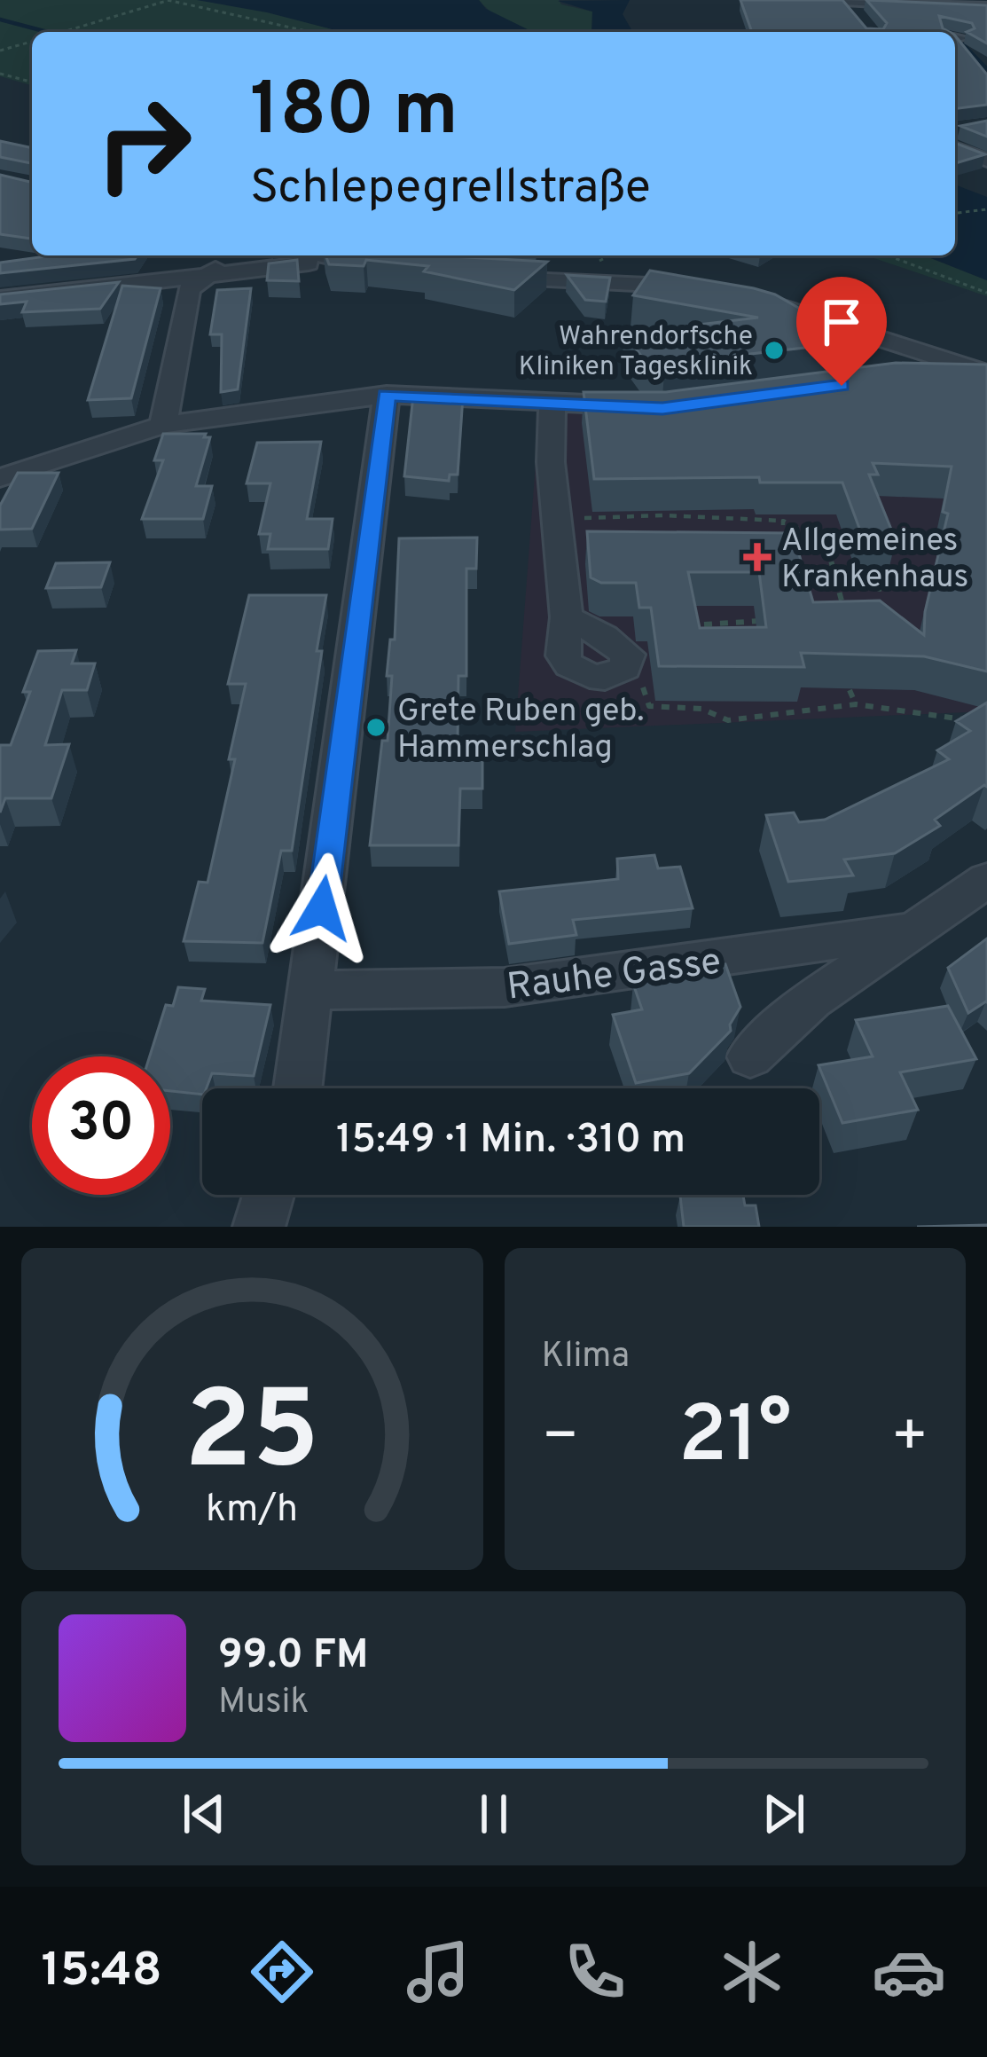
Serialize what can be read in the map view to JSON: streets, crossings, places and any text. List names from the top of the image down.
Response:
{
  "streets": {
    "street": ["Rauhe Gasse"]
  },
  "places": {
    "other": ["Wahrendorfsche Kliniken Tagesklinik", "Grete Ruben geb. Hammerschlag"],
    "health": ["Allgemeines Krankenhaus"]
  },
  "page": {
    "turn": ["180 m", "Schlepegrellstraße"],
    "limit": "30",
    "trip": "15:49 · 1 Min. · 310 m",
    "tile": "Klima",
    "heat": ["−", "21°", "+"],
    "song": ["99.0 FM", "Musik"],
    "tabs": "15:48",
    "gauge": ["25", "km/h"]
  }
}
